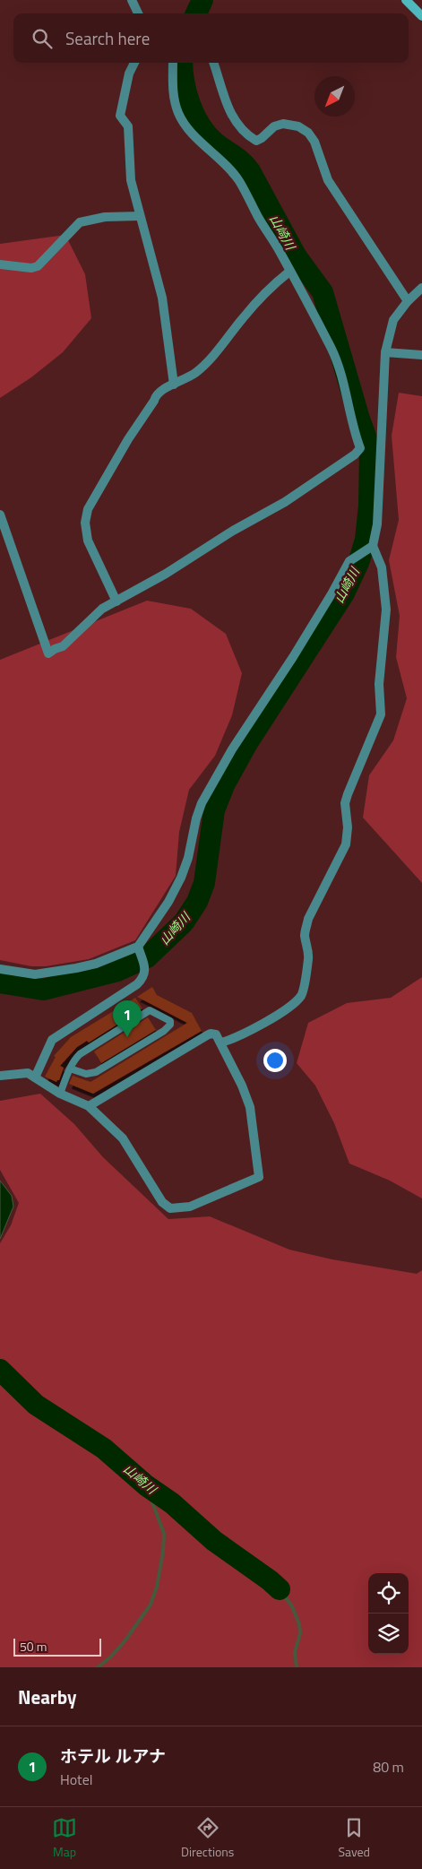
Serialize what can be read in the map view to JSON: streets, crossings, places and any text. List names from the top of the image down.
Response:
{
  "water": ["山崎川"],
  "scale_bar": "50 m",
  "north": "bottom left",
  "page": {
    "search": "Search here",
    "pins": "1",
    "scale": "50 m",
    "heading": "Nearby",
    "list": [
      {
        "mark": "1",
        "name": "ホテル ルアナ",
        "note": "Hotel",
        "value": "80 m"
      }
    ],
    "nav": ["Map", "Directions", "Saved"]
  }
}
